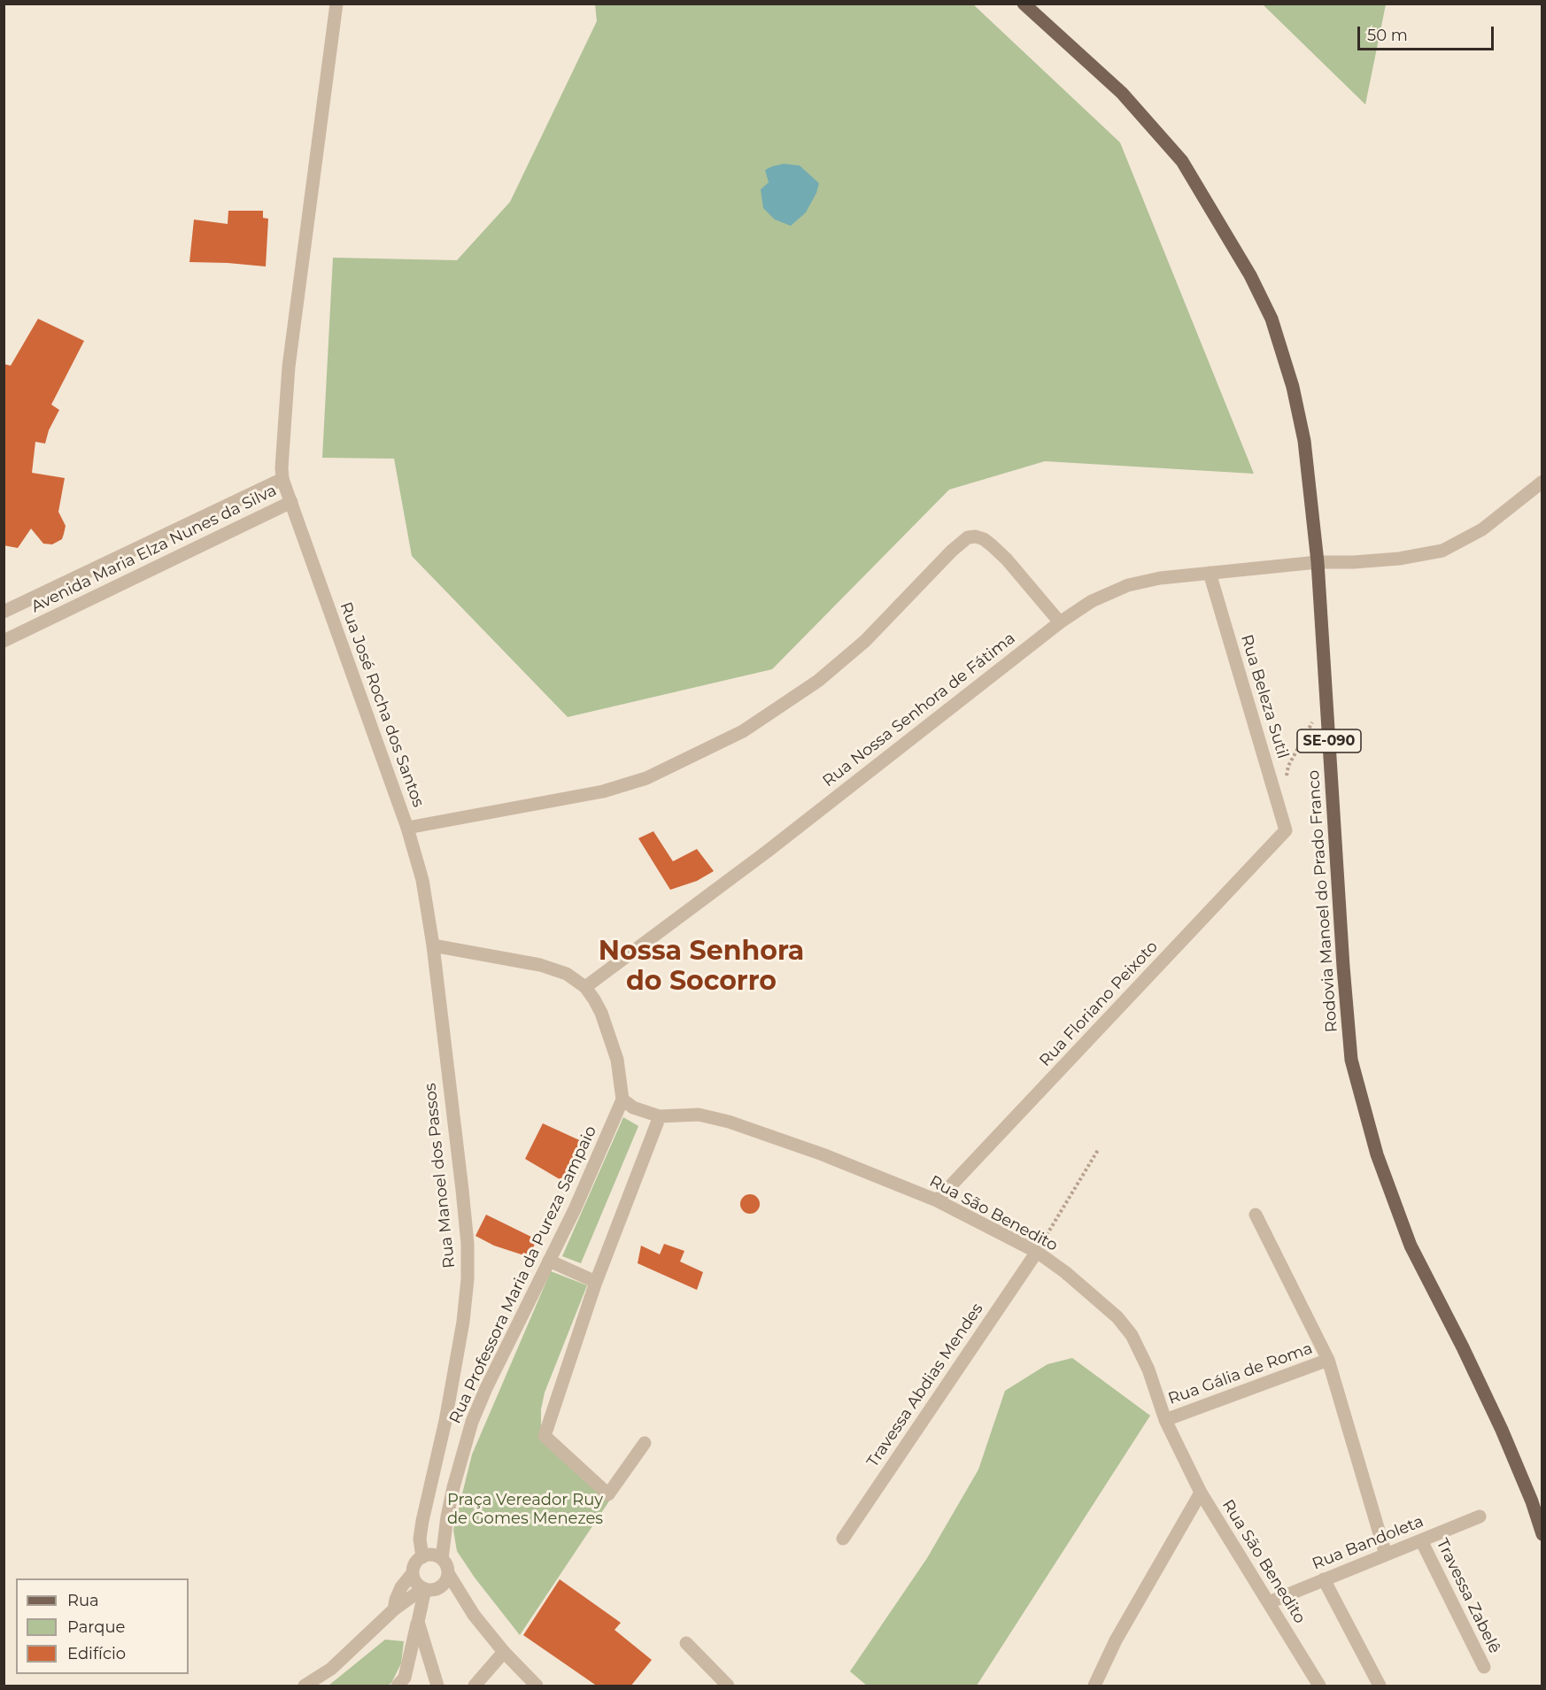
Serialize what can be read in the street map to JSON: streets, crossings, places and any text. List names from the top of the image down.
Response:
{
  "streets": {
    "main road": ["SE-090", "Rodovia Manoel do Prado Franco"],
    "street": [
      "Avenida Maria Elza Nunes da Silva",
      "Rua Beleza Sutil",
      "Rua José Rocha dos Santos",
      "Rua Nossa Senhora de Fátima",
      "Rua Floriano Peixoto",
      "Rua Manoel dos Passos",
      "Rua São Benedito",
      "Rua Professora Maria da Pureza Sampaio",
      "Rua Gália de Roma",
      "Travessa Abdias Mendes",
      "Rua Bandoleta",
      "Travessa Zabelê"
    ]
  },
  "crossings": [
    ["Avenida Maria Elza Nunes da Silva", "Rua José Rocha dos Santos"],
    ["Rua Beleza Sutil", "Rua Nossa Senhora de Fátima"],
    ["Rua Beleza Sutil", "Rua Floriano Peixoto"],
    ["Rua José Rocha dos Santos", "Rua Manoel dos Passos"],
    ["Rua Nossa Senhora de Fátima", "Rodovia Manoel do Prado Franco"],
    ["Rua Floriano Peixoto", "Rua São Benedito"],
    ["Rua Manoel dos Passos", "Rua Professora Maria da Pureza Sampaio"],
    ["Rua São Benedito", "Rua Professora Maria da Pureza Sampaio"],
    ["Rua São Benedito", "Rua Gália de Roma"],
    ["Rua São Benedito", "Travessa Abdias Mendes"],
    ["Rua São Benedito", "Rua Bandoleta"],
    ["Rua Bandoleta", "Travessa Zabelê"]
  ],
  "districts": ["Nossa Senhora do Socorro"],
  "parks": ["Praça Vereador Ruy de Gomes Menezes"],
  "legend": ["Rua", "Parque", "Edifício"],
  "scale_bar": "50 m"
}
